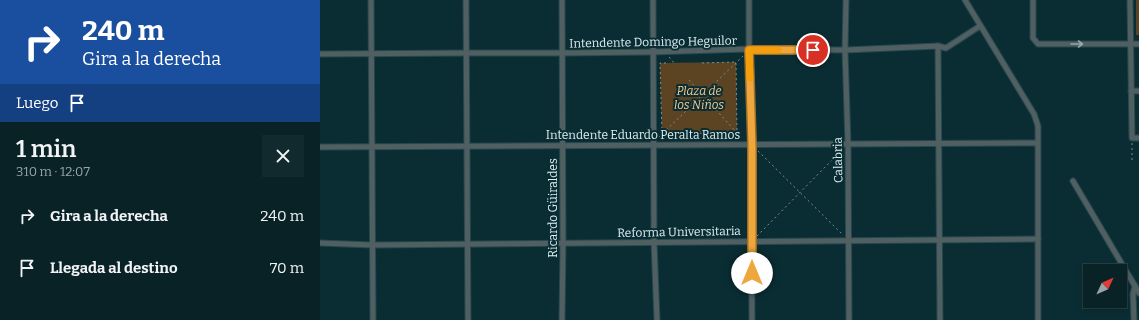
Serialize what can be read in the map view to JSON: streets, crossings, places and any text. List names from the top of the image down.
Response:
{
  "streets": {
    "street": [
      "Intendente Domingo Heguilor",
      "Intendente Eduardo Peralta Ramos",
      "Calabria",
      "Ricardo Güiraldes",
      "Reforma Universitaria"
    ]
  },
  "crossings": [
    ["Intendente Domingo Heguilor", "Calabria"],
    ["Intendente Domingo Heguilor", "Ricardo Güiraldes"],
    ["Intendente Eduardo Peralta Ramos", "Calabria"],
    ["Intendente Eduardo Peralta Ramos", "Ricardo Güiraldes"],
    ["Calabria", "Reforma Universitaria"],
    ["Ricardo Güiraldes", "Reforma Universitaria"]
  ],
  "parks": ["Plaza de los Niños"],
  "north": "top right",
  "page": {
    "turn": ["240 m", "Gira a la derecha"],
    "then": "Luego",
    "heading": ["1 min", "310 m · 12:07"],
    "list": [
      {
        "name": "Gira a la derecha",
        "value": "240 m"
      },
      {
        "name": "Llegada al destino",
        "value": "70 m"
      }
    ]
  }
}
